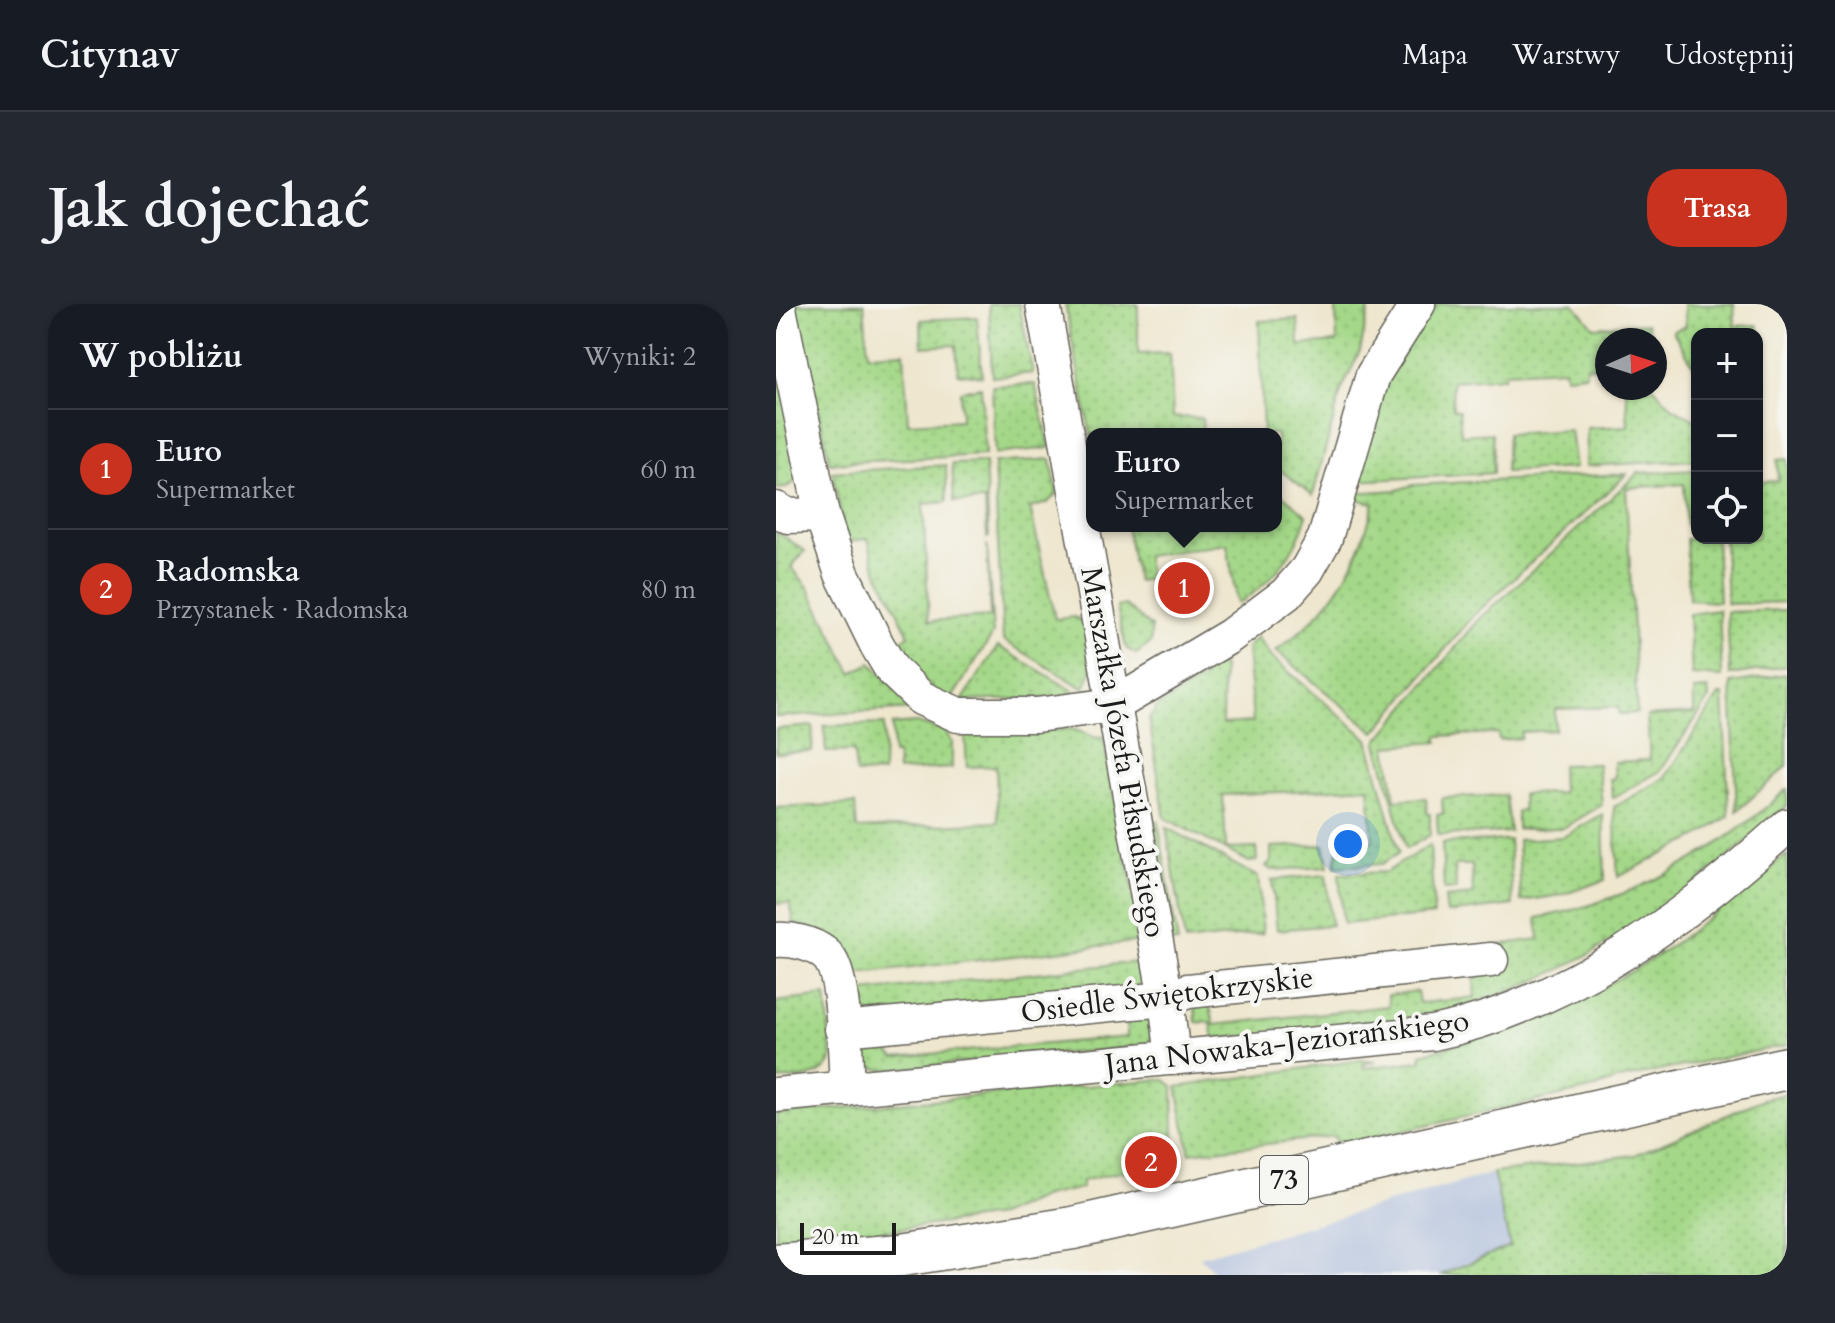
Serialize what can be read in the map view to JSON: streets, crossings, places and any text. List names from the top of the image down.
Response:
{
  "streets": {
    "main road": ["73"],
    "street": ["Marszałka Józefa Piłsudskiego", "Osiedle Świętokrzyskie", "Jana Nowaka-Jeziorańskiego"]
  },
  "crossings": [
    ["Marszałka Józefa Piłsudskiego", "Osiedle Świętokrzyskie"],
    ["Marszałka Józefa Piłsudskiego", "Jana Nowaka-Jeziorańskiego"]
  ],
  "scale_bar": "20 m",
  "north": "right",
  "page": {
    "header": "Citynav",
    "nav": ["Mapa", "Warstwy", "Udostępnij"],
    "buttons": "Trasa",
    "title": "Jak dojechać",
    "heading": ["W pobliżu", "Wyniki: 2"],
    "map_buttons": ["+", "−"],
    "list": [
      {
        "mark": "1",
        "name": "Euro",
        "note": "Supermarket",
        "value": "60 m"
      },
      {
        "mark": "2",
        "name": "Radomska",
        "note": "Przystanek · Radomska",
        "value": "80 m"
      }
    ],
    "popup": ["Euro", "Supermarket"],
    "pins": ["1", "2"],
    "scale": "20 m"
  }
}
